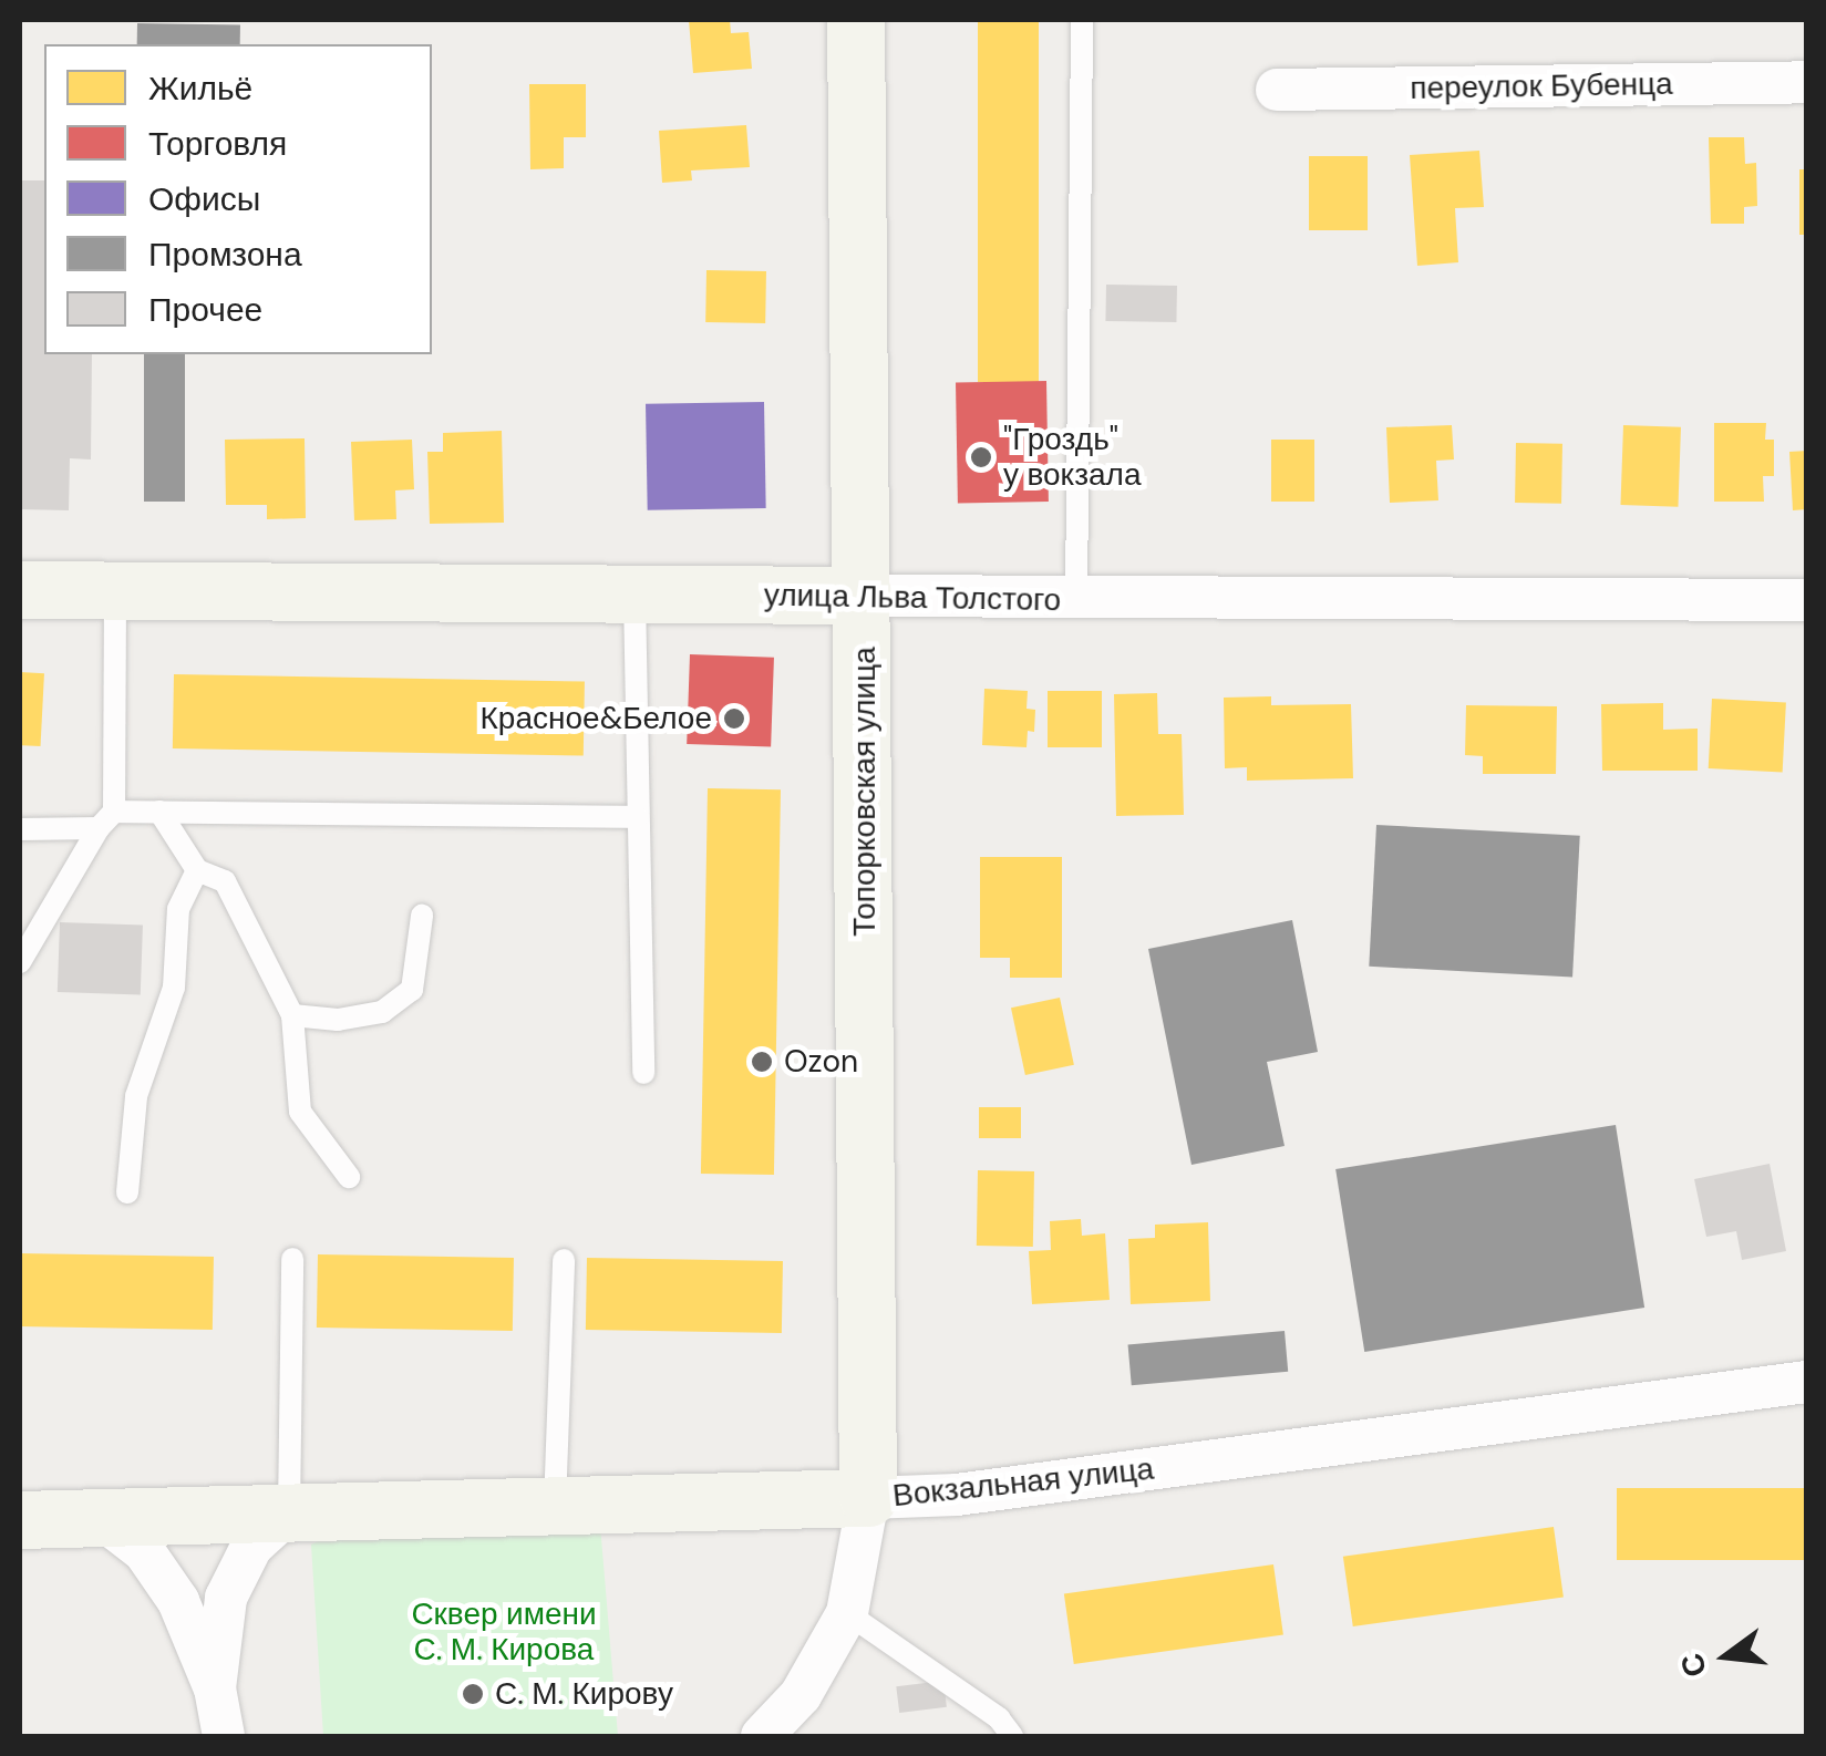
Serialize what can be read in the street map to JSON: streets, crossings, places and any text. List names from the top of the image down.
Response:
{
  "streets": {
    "street": [
      "переулок Бубенца",
      "улица Льва Толстого",
      "Топорковская улица",
      "Вокзальная улица"
    ]
  },
  "crossings": [
    ["улица Льва Толстого", "Топорковская улица"],
    ["Топорковская улица", "Вокзальная улица"]
  ],
  "parks": ["Сквер имени С. М. Кирова"],
  "places": [
    "\"Гроздь\" у вокзала",
    "Красное&Белое",
    "Ozon",
    "С. М. Кирову"
  ],
  "legend": [
    "Жильё",
    "Торговля",
    "Офисы",
    "Промзона",
    "Прочее"
  ],
  "north": "left"
}
